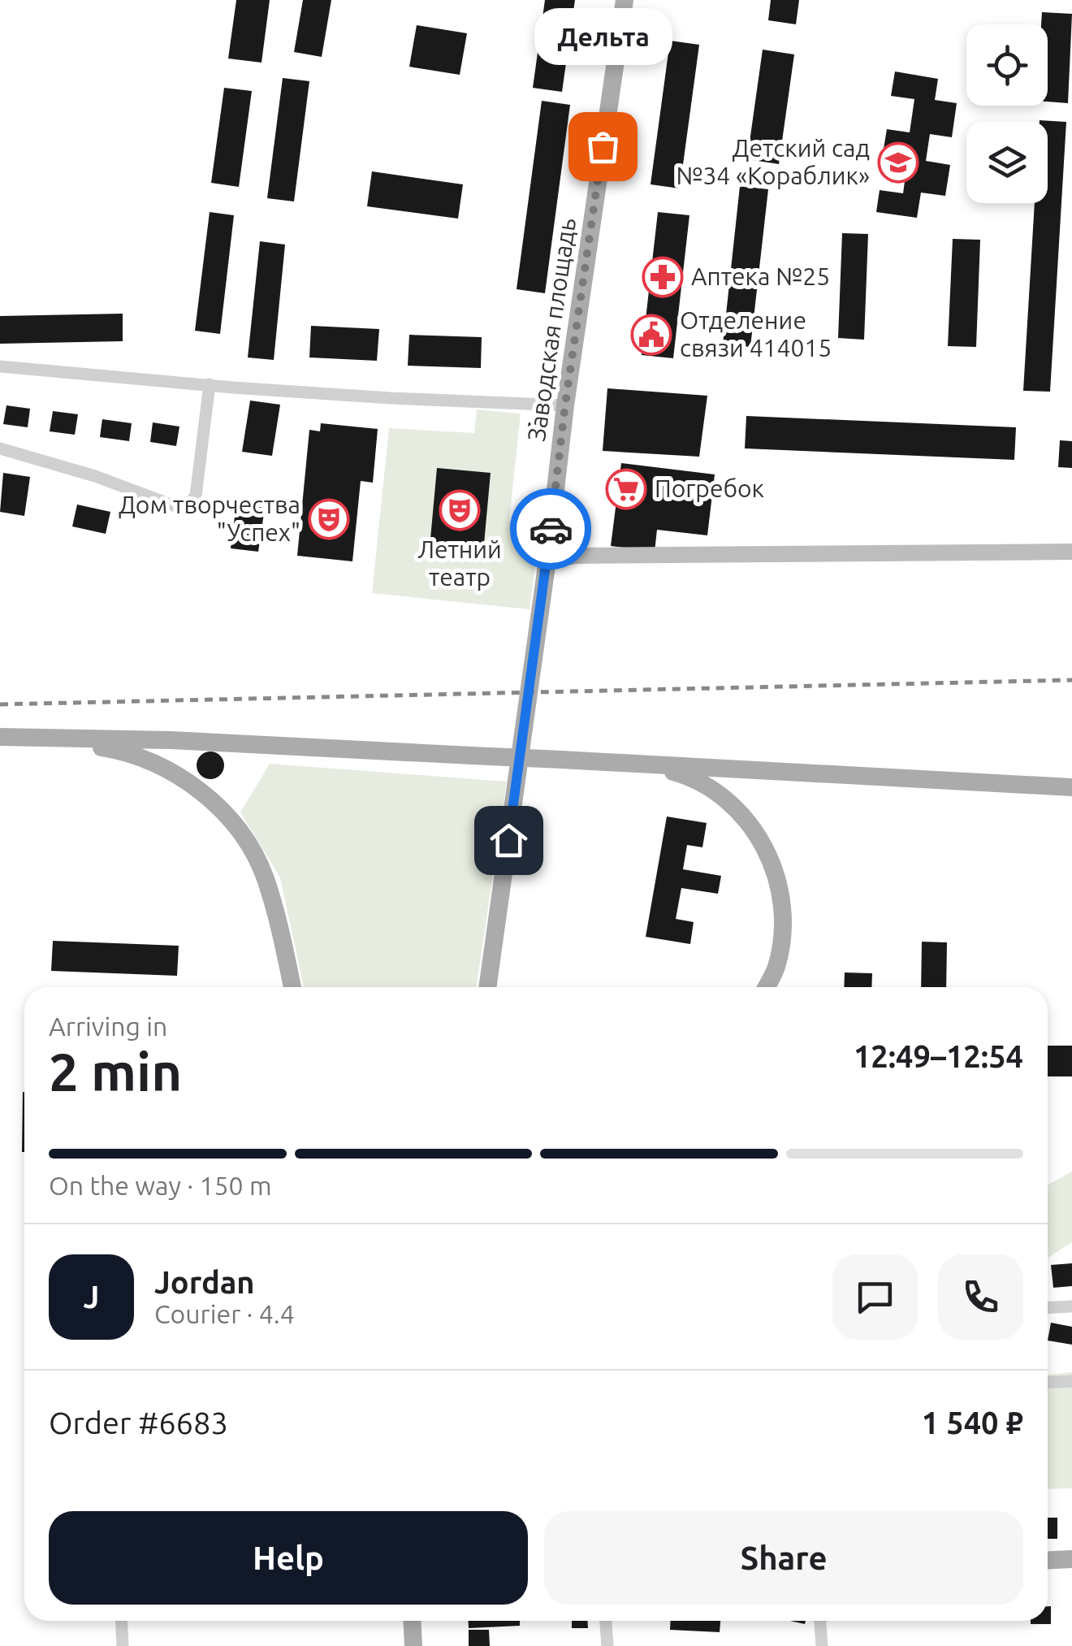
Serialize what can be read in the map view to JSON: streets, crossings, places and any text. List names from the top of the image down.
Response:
{
  "streets": {
    "main road": ["Заводская площадь"]
  },
  "places": {
    "other": ["Дельта"],
    "school or university": ["Детский сад №34 «Кораблик»"],
    "pharmacy": ["Аптека №25"],
    "public building": ["Отделение связи 414015"],
    "supermarket": ["Погребок"],
    "theatre": ["Летний театр", "Дом творчества \"Успех\""]
  },
  "page": {
    "bubble": "Дельта",
    "heading": ["2 min", "Arriving in", "12:49–12:54"],
    "panel": [
      "Jordan",
      "Courier · 4.4",
      "Order #6683",
      "1 540 ₽"
    ],
    "bar": "On the way · 150 m",
    "round": "J",
    "buttons": ["Help", "Share"]
  }
}
